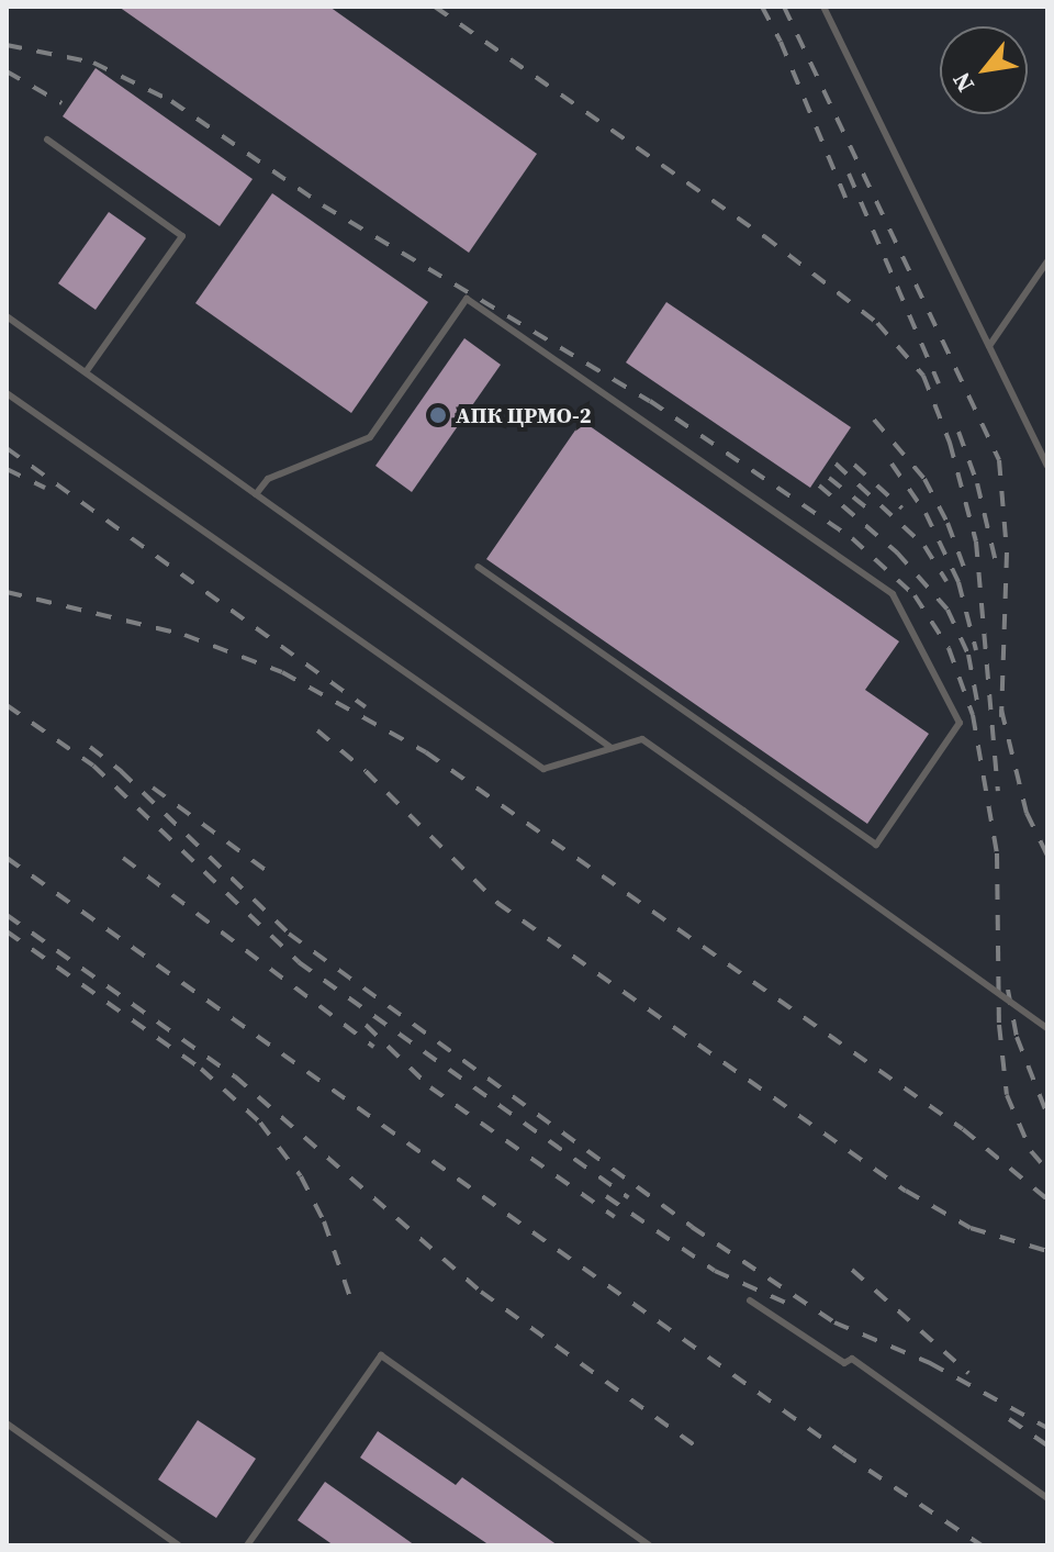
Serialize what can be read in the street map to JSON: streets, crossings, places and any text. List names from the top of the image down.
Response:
{
  "places": ["АПК ЦРМО-2"],
  "north": "bottom left"
}
